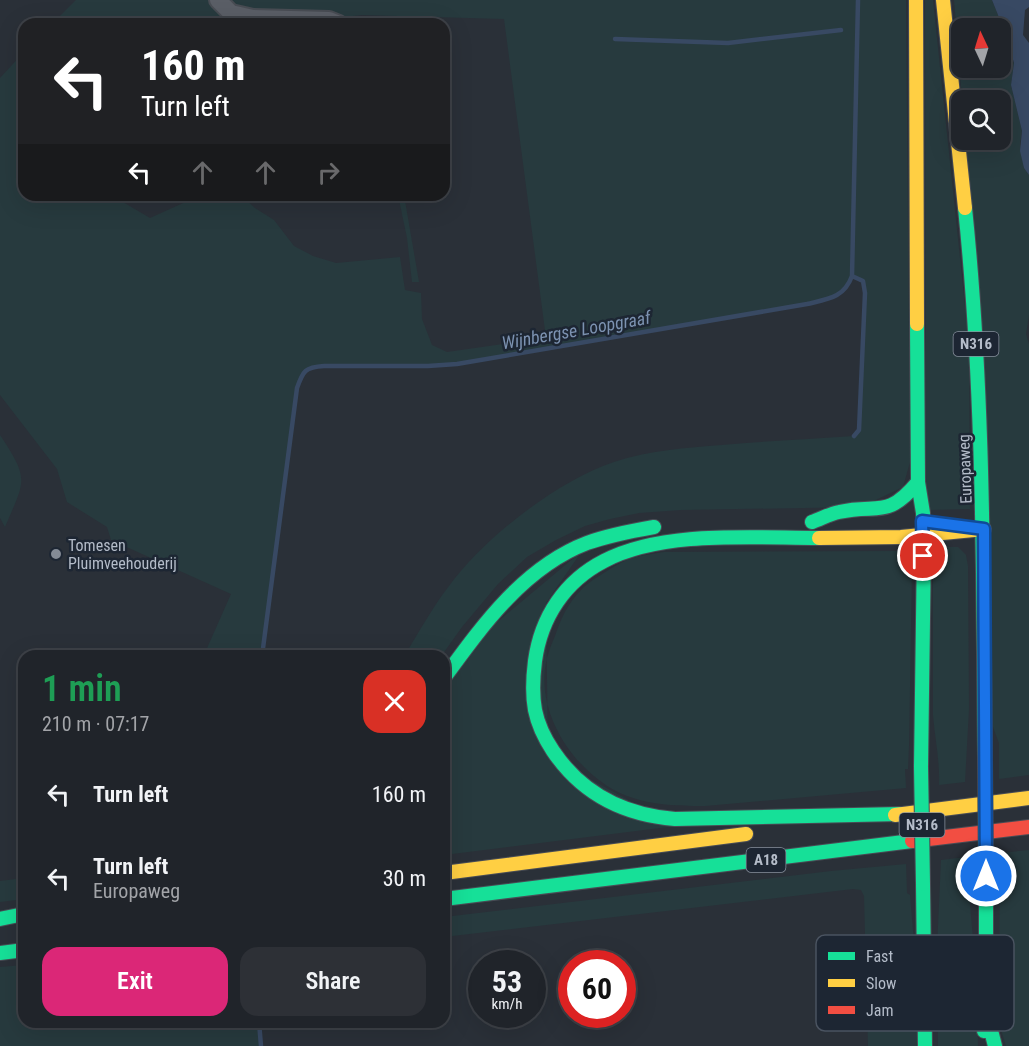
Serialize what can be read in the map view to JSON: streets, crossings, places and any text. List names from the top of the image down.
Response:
{
  "streets": {
    "main road": ["N316", "Europaweg", "A18"]
  },
  "crossings": [
    ["N316", "A18"],
    ["Europaweg", "A18"]
  ],
  "water": ["Wijnbergse Loopgraaf"],
  "places": ["Tomesen Pluimveehouderij"],
  "legend": ["Fast", "Slow", "Jam"],
  "north": "top",
  "page": {
    "turn": ["160 m", "Turn left"],
    "heading": ["1 min", "210 m · 07:17"],
    "list": [
      {
        "name": "Turn left",
        "value": "160 m"
      },
      {
        "name": "Turn left",
        "note": "Europaweg",
        "value": "30 m"
      }
    ],
    "buttons": ["Exit", "Share"],
    "speed": "53 km/h",
    "limit": "60"
  }
}
